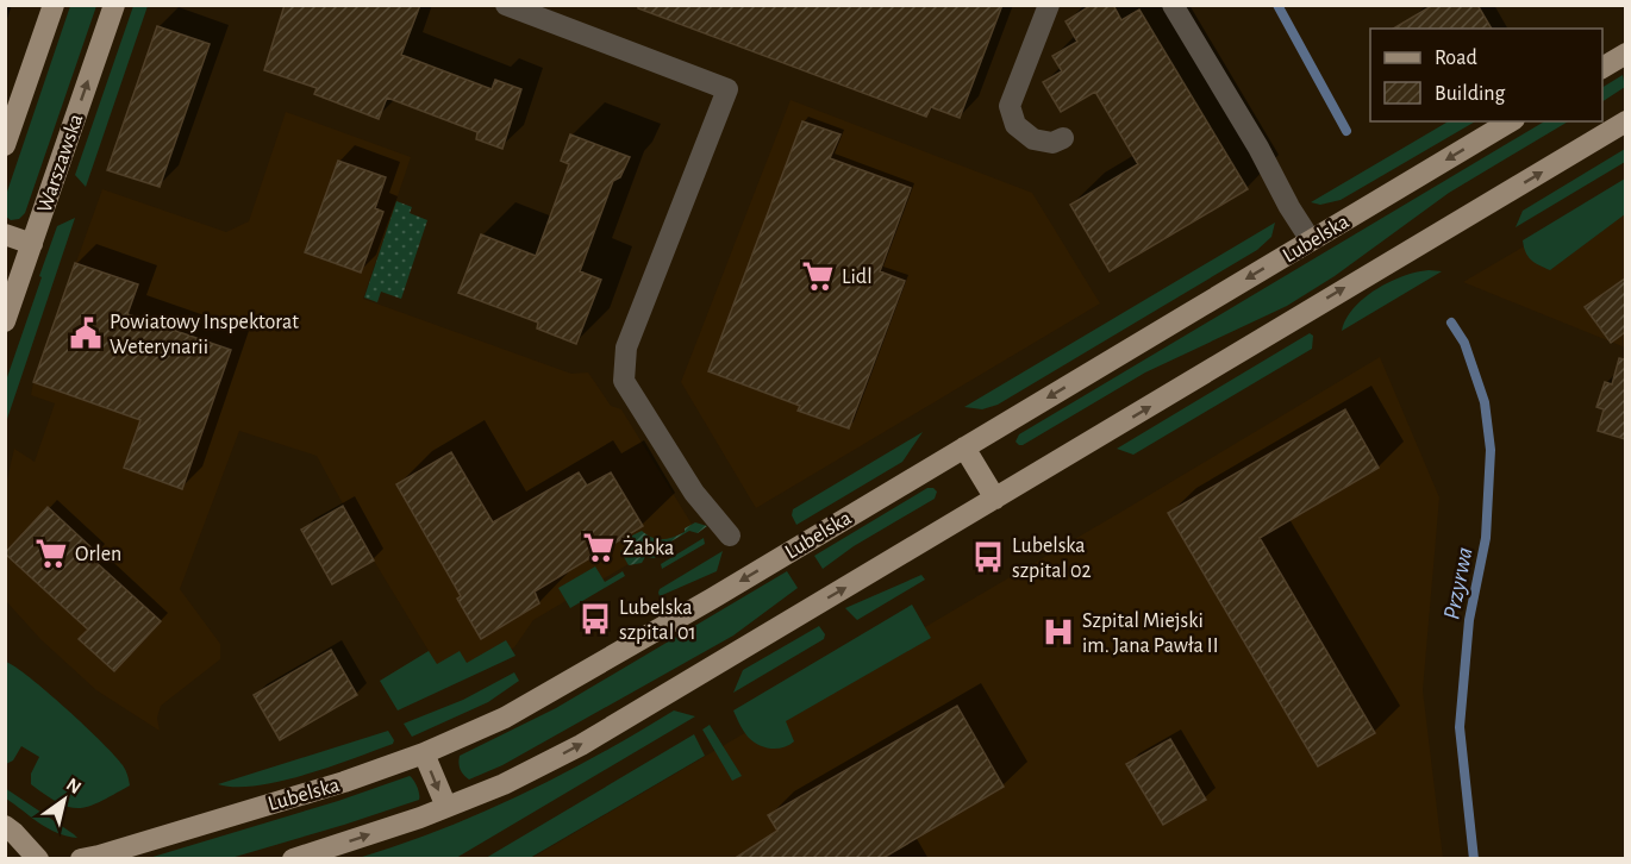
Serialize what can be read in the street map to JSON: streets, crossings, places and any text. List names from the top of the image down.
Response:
{
  "streets": {
    "main road": ["Warszawska", "Lubelska"]
  },
  "water": ["Przyrwa"],
  "places": {
    "supermarket": ["Lidl", "Żabka", "Orlen"],
    "public building": ["Powiatowy Inspektorat Weterynarii"],
    "bus stop": ["Lubelska szpital 02", "Lubelska szpital 01"],
    "hospital": ["Szpital Miejski im. Jana Pawła II"]
  },
  "legend": ["Road", "Building"],
  "north": "top right"
}
